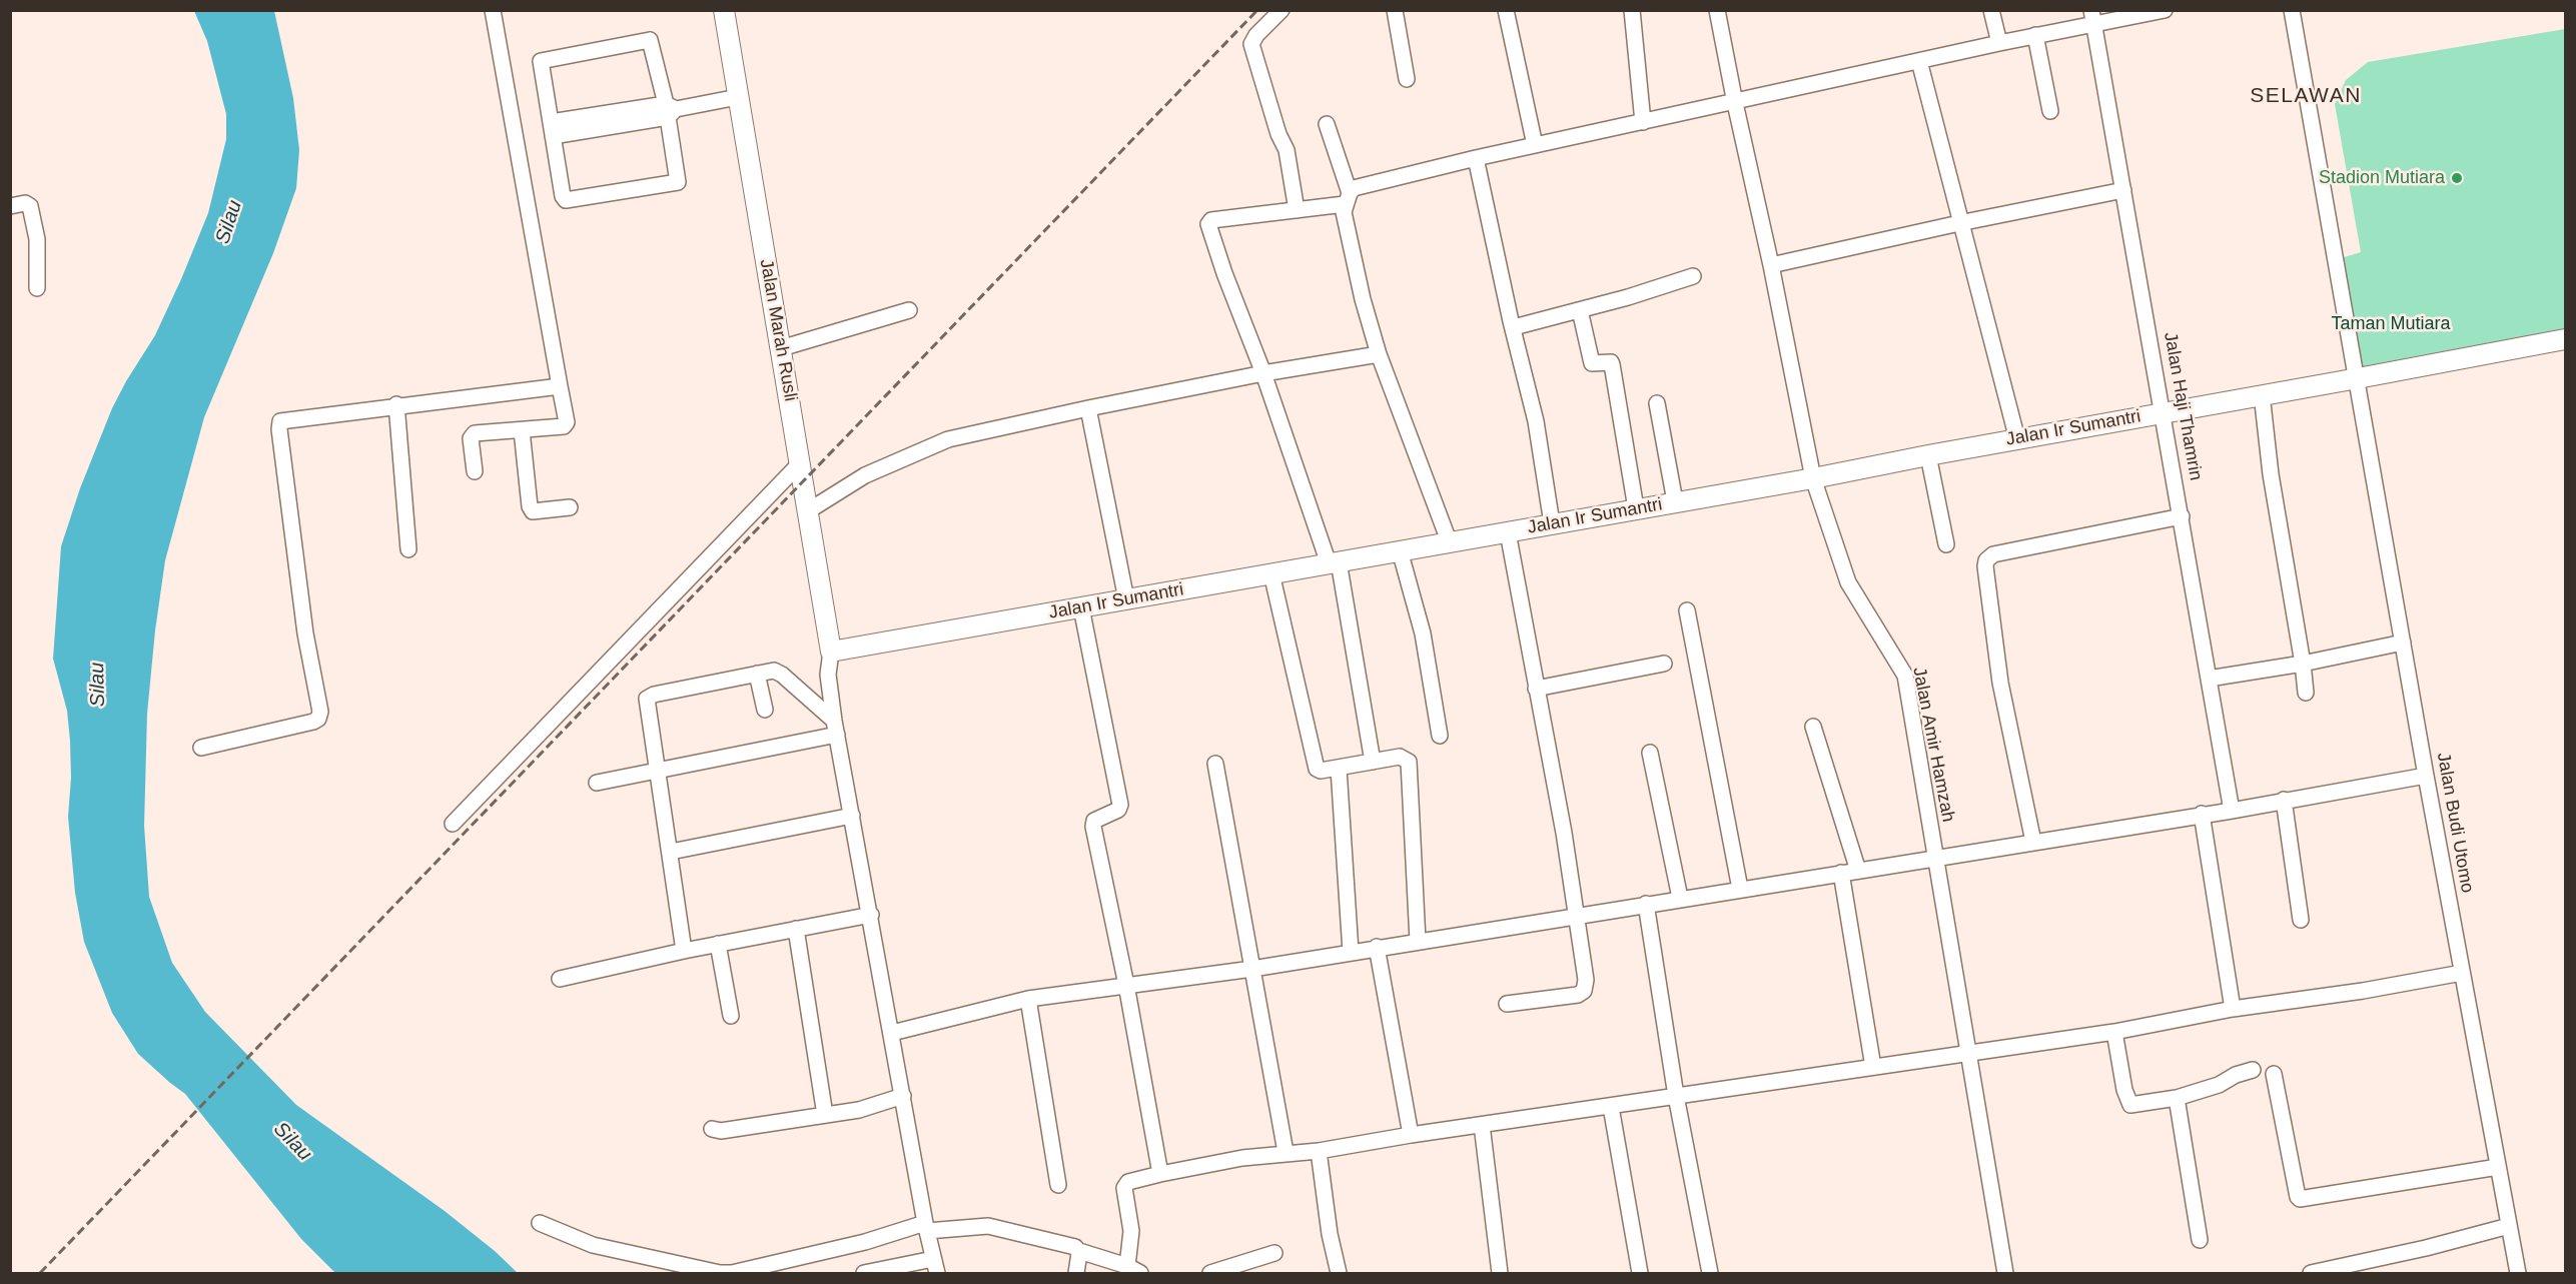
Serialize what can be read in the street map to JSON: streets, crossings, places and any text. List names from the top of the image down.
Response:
{
  "streets": {
    "main road": ["Jalan Marah Rusli", "Jalan Ir Sumantri"],
    "street": ["Jalan Haji Thamrin", "Jalan Amir Hamzah", "Jalan Budi Utomo"]
  },
  "crossings": [
    ["Jalan Marah Rusli", "Jalan Ir Sumantri"],
    ["Jalan Haji Thamrin", "Jalan Ir Sumantri"],
    ["Jalan Ir Sumantri", "Jalan Amir Hamzah"],
    ["Jalan Ir Sumantri", "Jalan Budi Utomo"]
  ],
  "districts": ["SELAWAN"],
  "water": ["Silau"],
  "parks": ["Taman Mutiara"],
  "places": ["Stadion Mutiara"]
}
